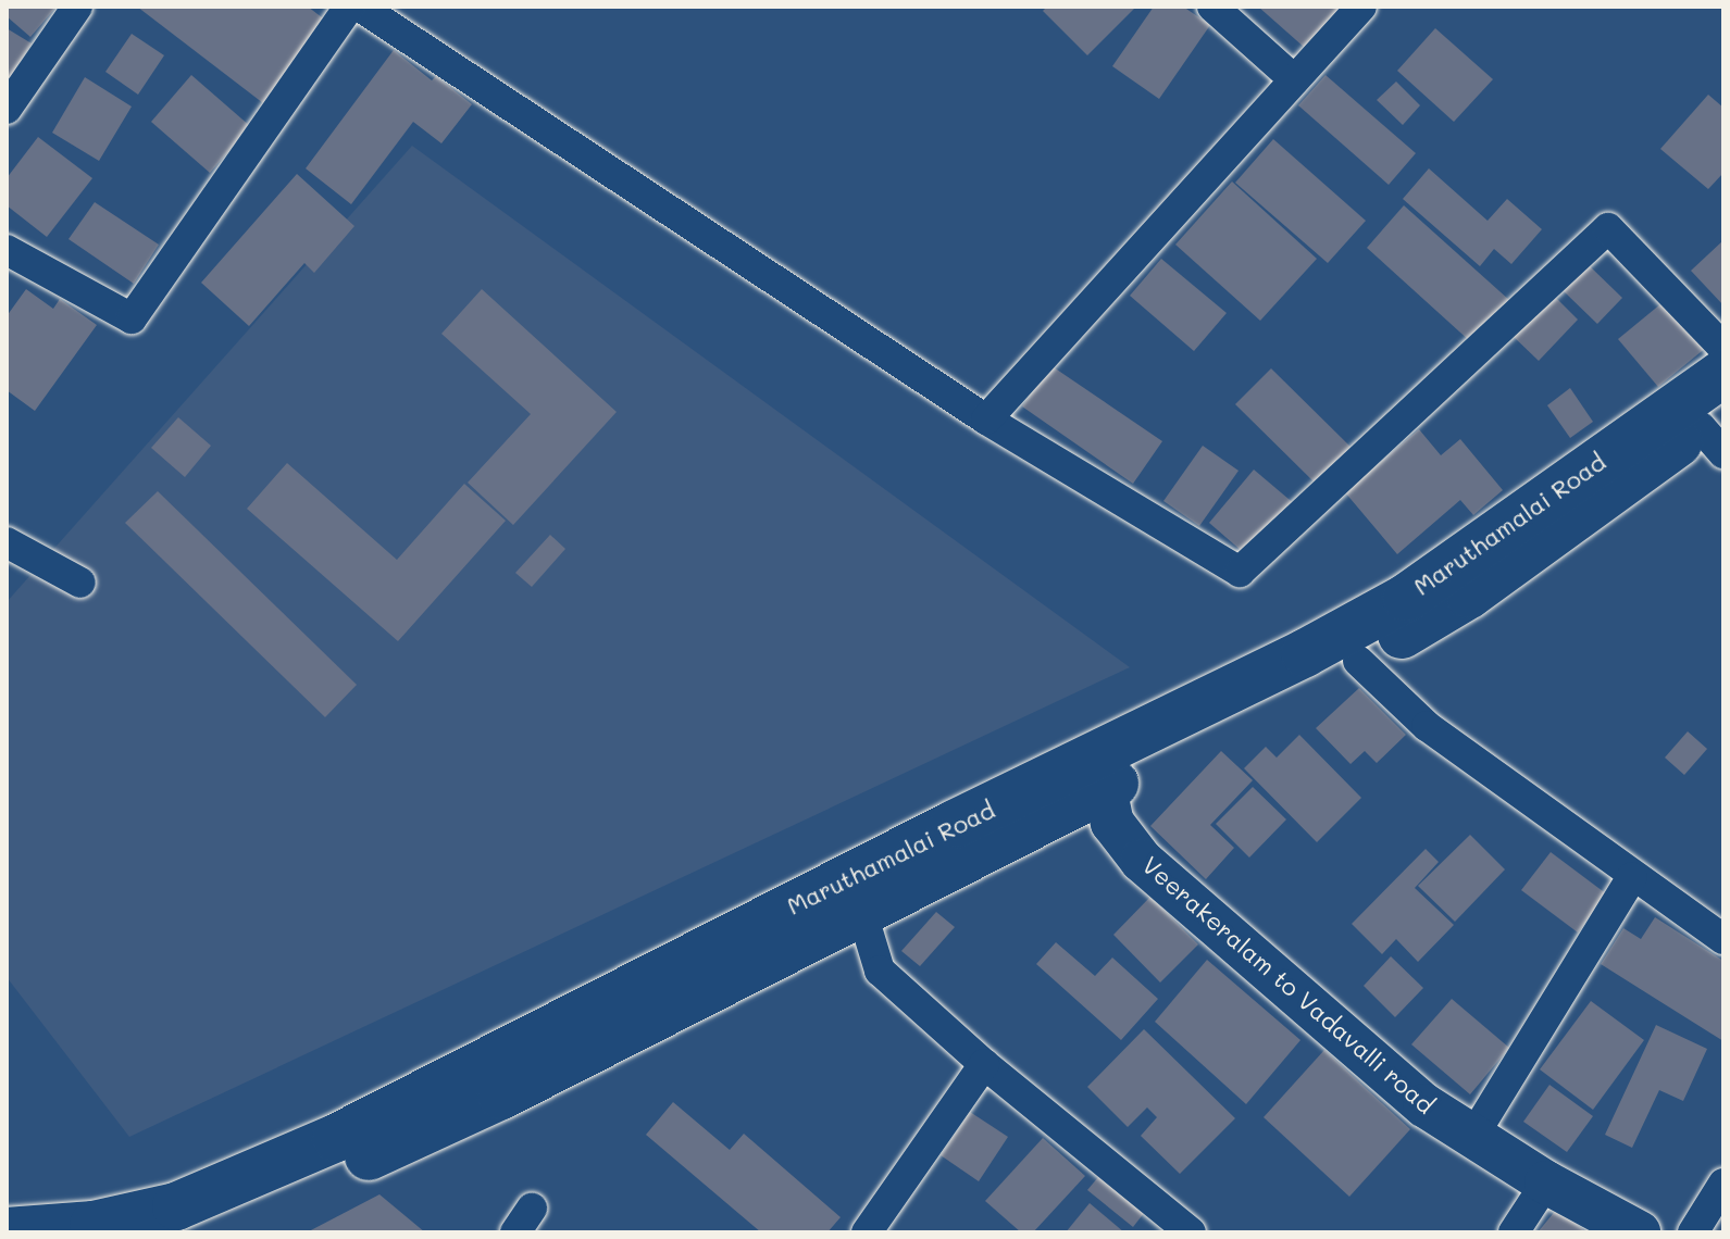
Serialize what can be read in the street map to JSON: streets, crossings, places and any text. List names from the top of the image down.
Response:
{
  "streets": {
    "main road": ["Maruthamalai Road"],
    "street": ["Veerakeralam to Vadavalli road"]
  },
  "crossings": [
    ["Maruthamalai Road", "Veerakeralam to Vadavalli road"]
  ]
}
